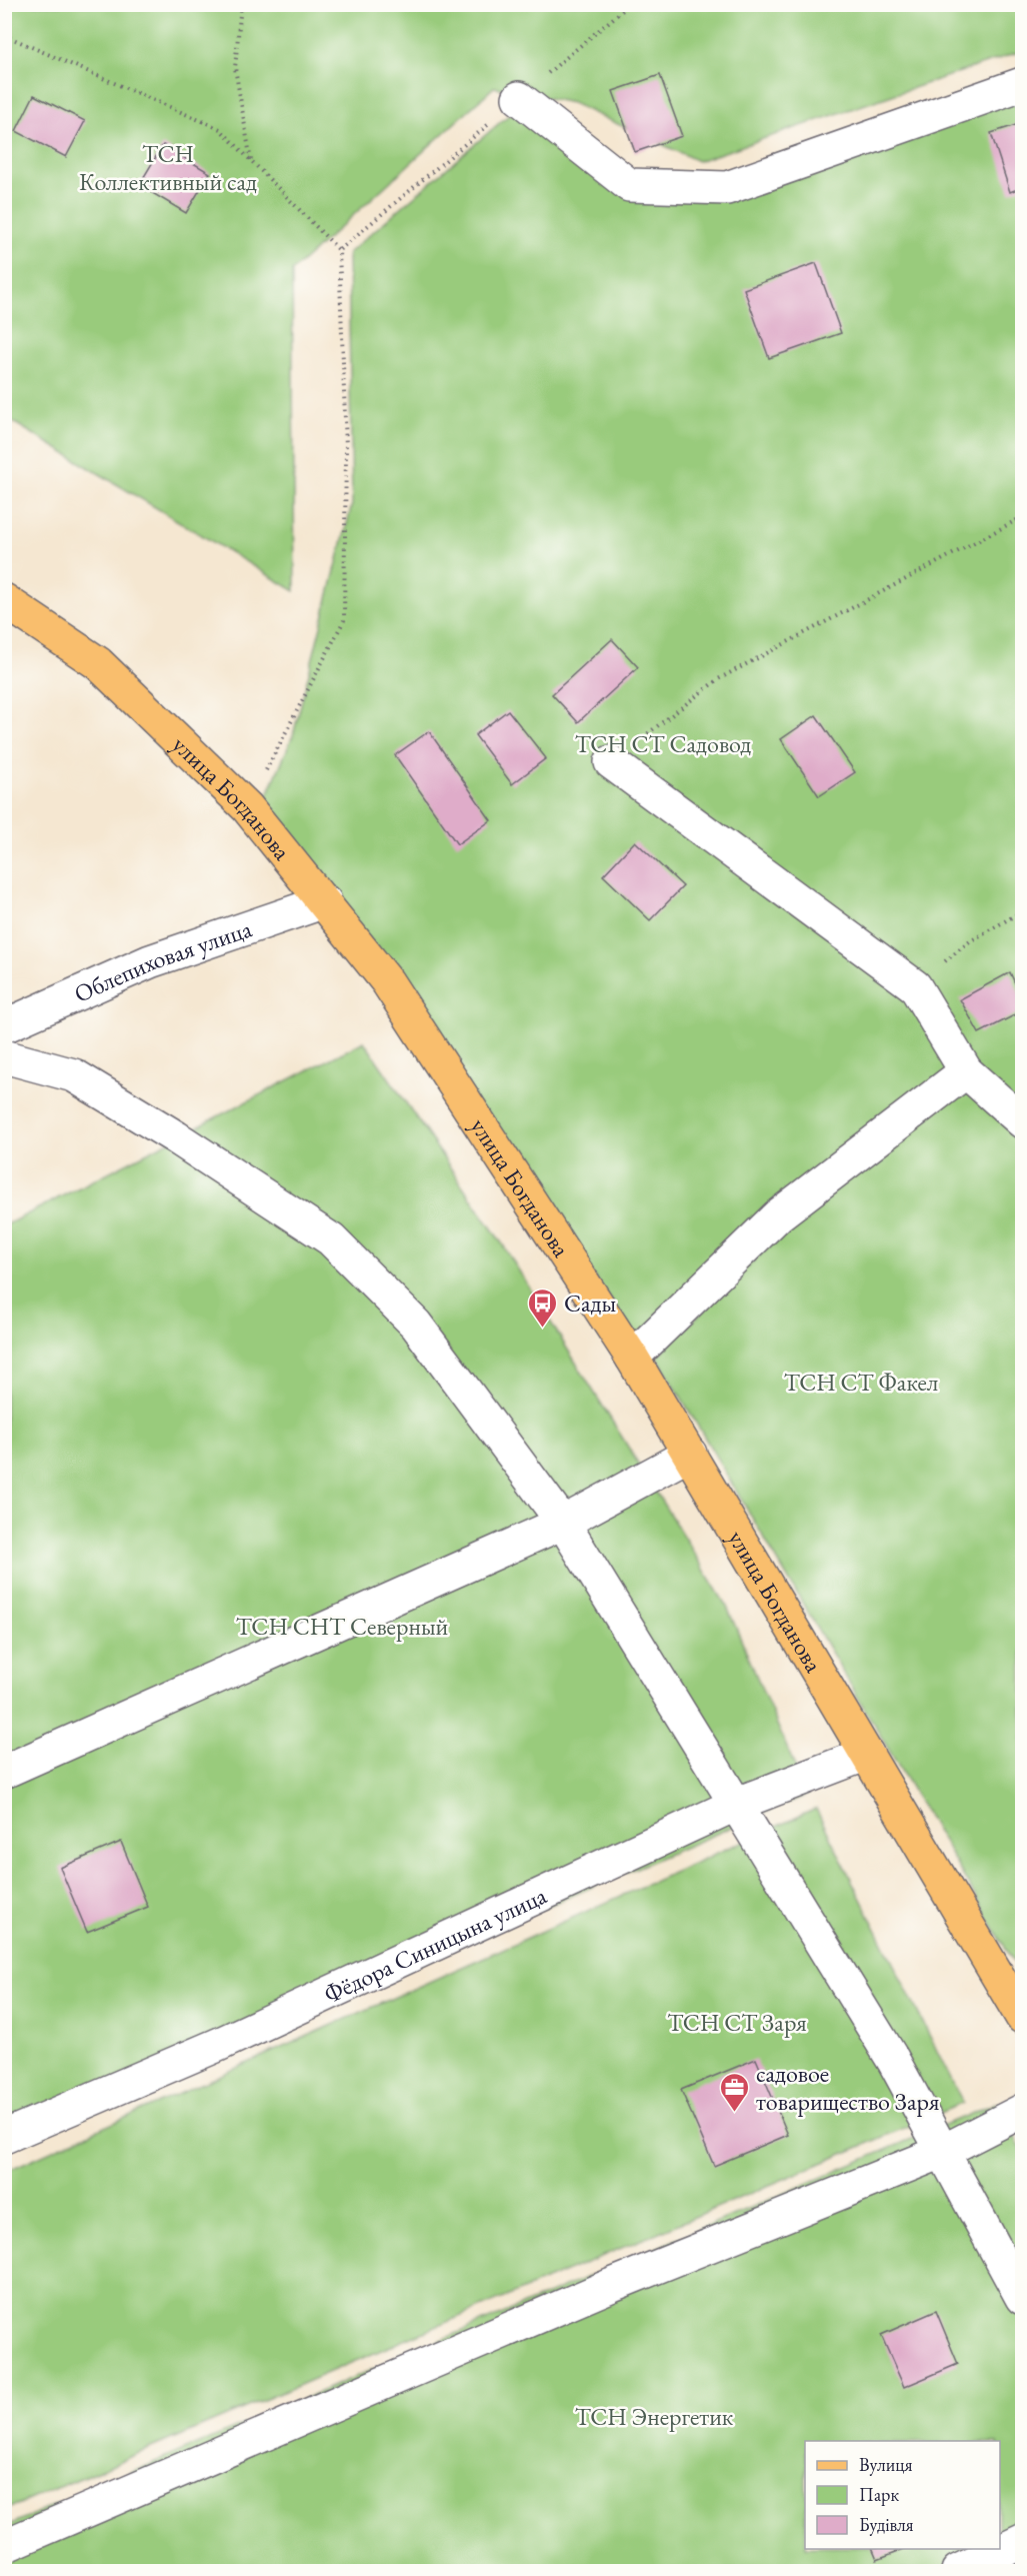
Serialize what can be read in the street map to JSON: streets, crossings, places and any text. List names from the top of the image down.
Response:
{
  "streets": {
    "main road": ["улица Богданова"],
    "street": ["Облепиховая улица", "Фёдора Синицына улица"]
  },
  "crossings": [
    ["улица Богданова", "Облепиховая улица"],
    ["улица Богданова", "Фёдора Синицына улица"]
  ],
  "parks": [
    "ТСН Коллективный сад",
    "ТСН СТ Садовод",
    "ТСН СТ Факел",
    "ТСН СНТ Северный",
    "ТСН СТ Заря",
    "ТСН Энергетик"
  ],
  "places": {
    "bus stop": ["Сады"],
    "office": ["садовое товарищество Заря"]
  },
  "legend": ["Вулиця", "Парк", "Будівля"]
}
